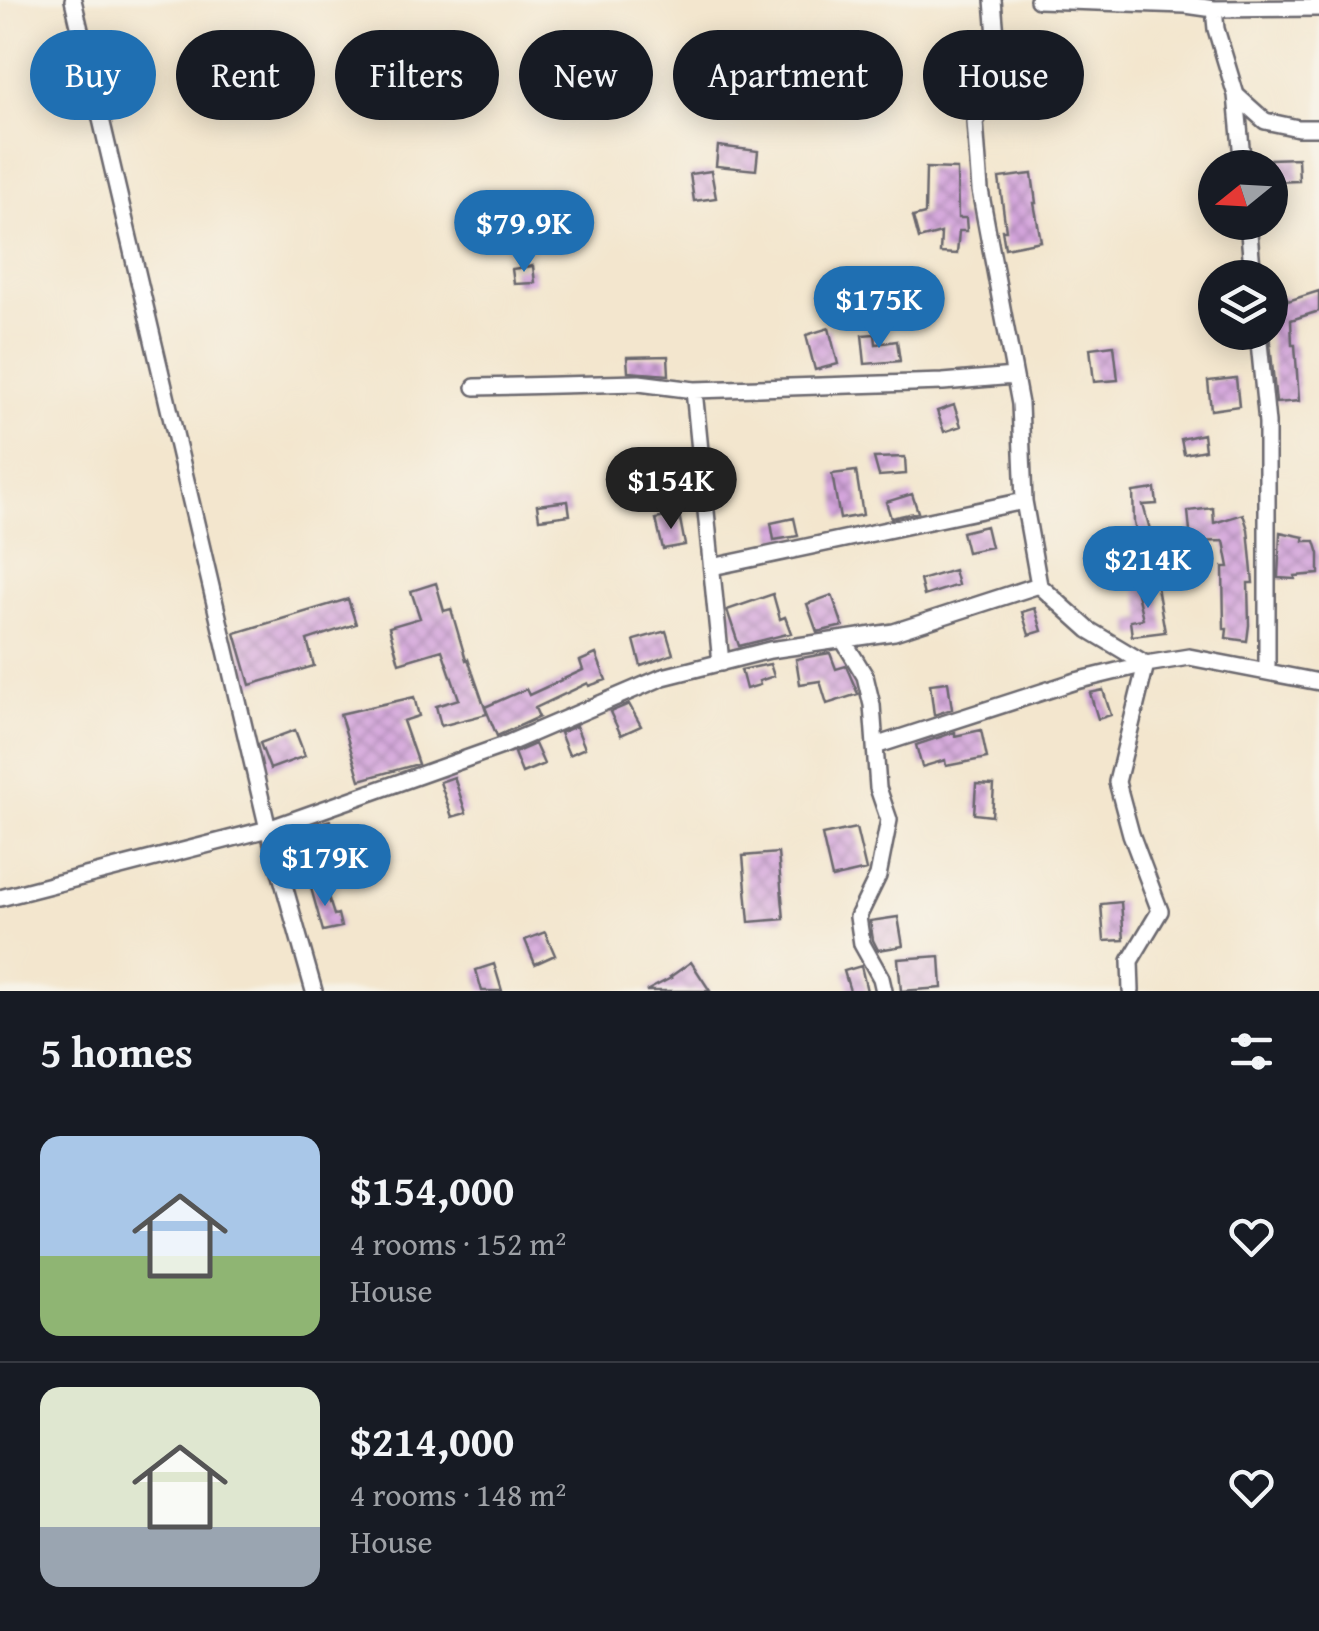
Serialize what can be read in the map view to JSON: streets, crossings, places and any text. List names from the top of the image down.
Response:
{
  "north": "left",
  "page": {
    "chip": [
      "Buy",
      "Rent",
      "Filters",
      "New",
      "Apartment",
      "House"
    ],
    "price": [
      "$79.9K",
      "$175K",
      "$154K",
      "$214K",
      "$179K"
    ],
    "heading": "5 homes",
    "list": [
      {
        "name": "$154,000",
        "note": "4 rooms · 152 m² · House"
      },
      {
        "name": "$214,000",
        "note": "4 rooms · 148 m² · House"
      }
    ]
  }
}
